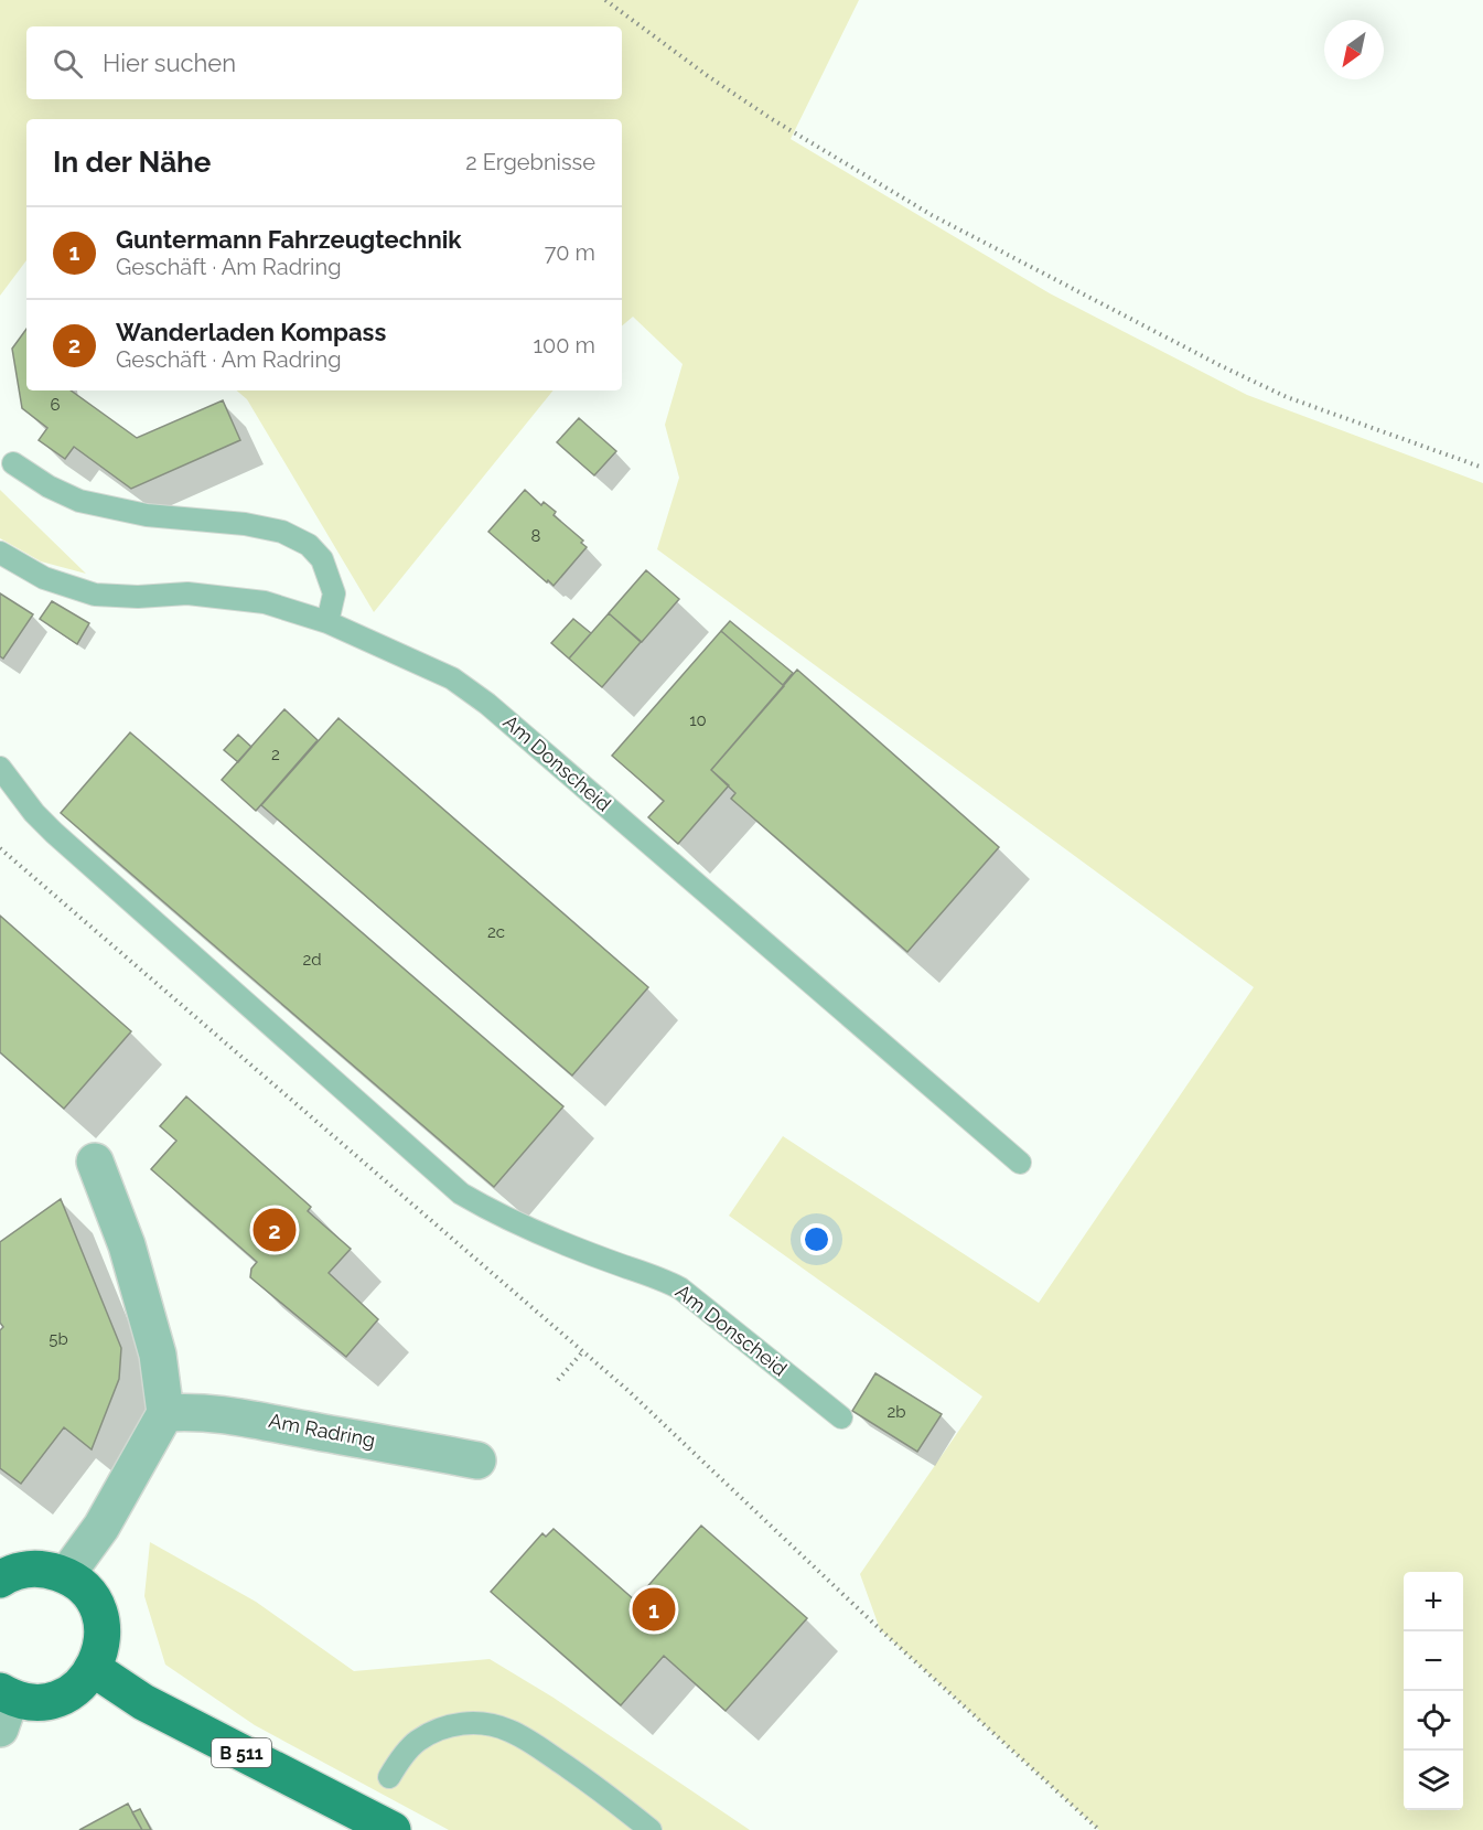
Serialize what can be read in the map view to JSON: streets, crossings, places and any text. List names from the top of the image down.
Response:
{
  "streets": {
    "main road": ["B 511"],
    "street": ["Am Radring"],
    "lane": ["Am Donscheid"]
  },
  "house_numbers": [
    "6",
    "8",
    "10",
    "2",
    "2c",
    "2d",
    "5b",
    "2b"
  ],
  "north": "bottom left",
  "page": {
    "search": "Hier suchen",
    "heading": ["In der Nähe", "2 Ergebnisse"],
    "list": [
      {
        "mark": "1",
        "name": "Guntermann Fahrzeugtechnik",
        "note": "Geschäft · Am Radring",
        "value": "70 m"
      },
      {
        "mark": "2",
        "name": "Wanderladen Kompass",
        "note": "Geschäft · Am Radring",
        "value": "100 m"
      }
    ],
    "pins": ["2", "1"],
    "map_buttons": ["+", "−"]
  }
}
